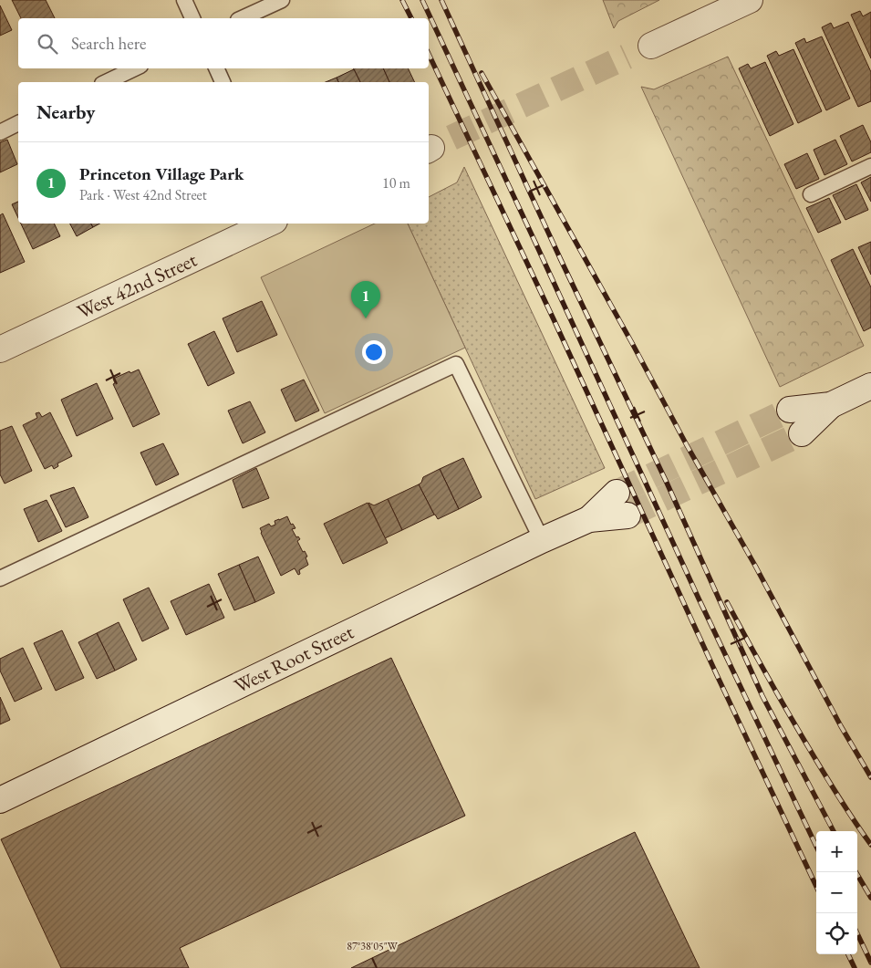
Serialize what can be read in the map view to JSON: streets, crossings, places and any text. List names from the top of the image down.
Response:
{
  "streets": {
    "street": ["West 42nd Street", "West Root Street"]
  },
  "page": {
    "search": "Search here",
    "heading": "Nearby",
    "list": [
      {
        "mark": "1",
        "name": "Princeton Village Park",
        "note": "Park · West 42nd Street",
        "value": "10 m"
      }
    ],
    "pins": "1",
    "map_buttons": ["+", "−"]
  },
  "coordinates": ["87°38'05\"W"]
}
